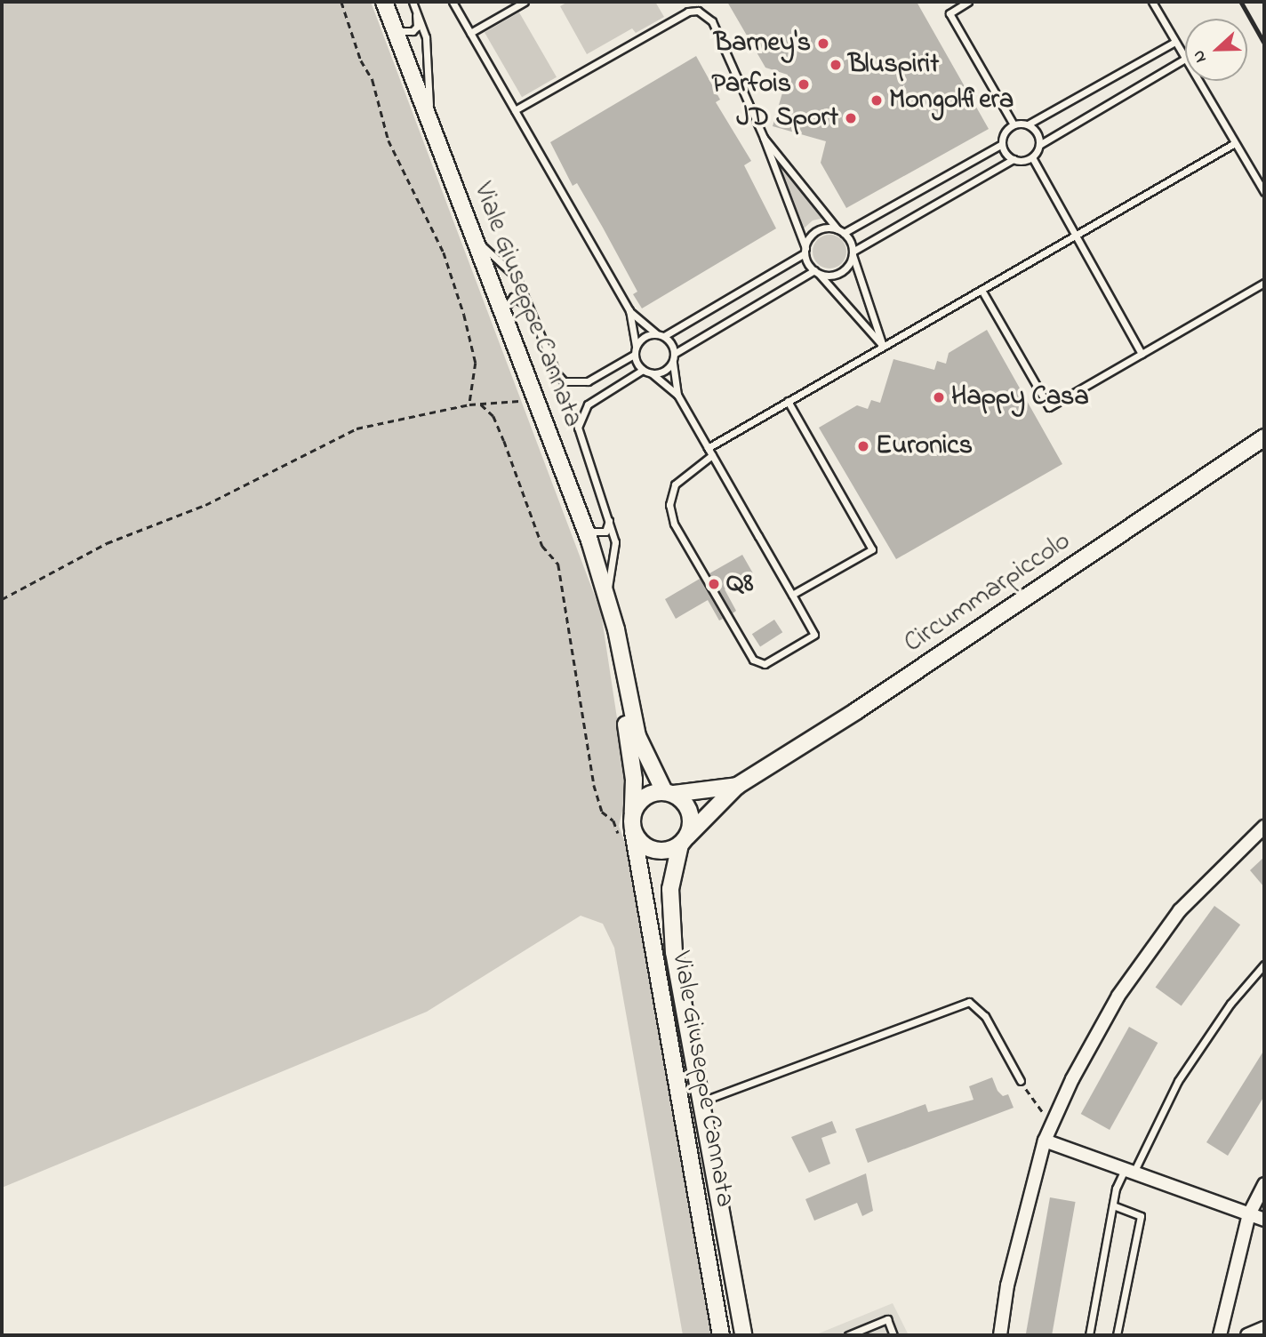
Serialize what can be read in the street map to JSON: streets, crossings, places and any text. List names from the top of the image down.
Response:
{
  "streets": {
    "street": ["Viale Giuseppe Cannata", "Circummarpiccolo"]
  },
  "crossings": [
    ["Viale Giuseppe Cannata", "Circummarpiccolo"]
  ],
  "places": [
    "Barney's",
    "Bluspirit",
    "Parfois",
    "Mongolfiera",
    "JD Sport",
    "Happy Casa",
    "Euronics",
    "Q8"
  ],
  "north": "left"
}
